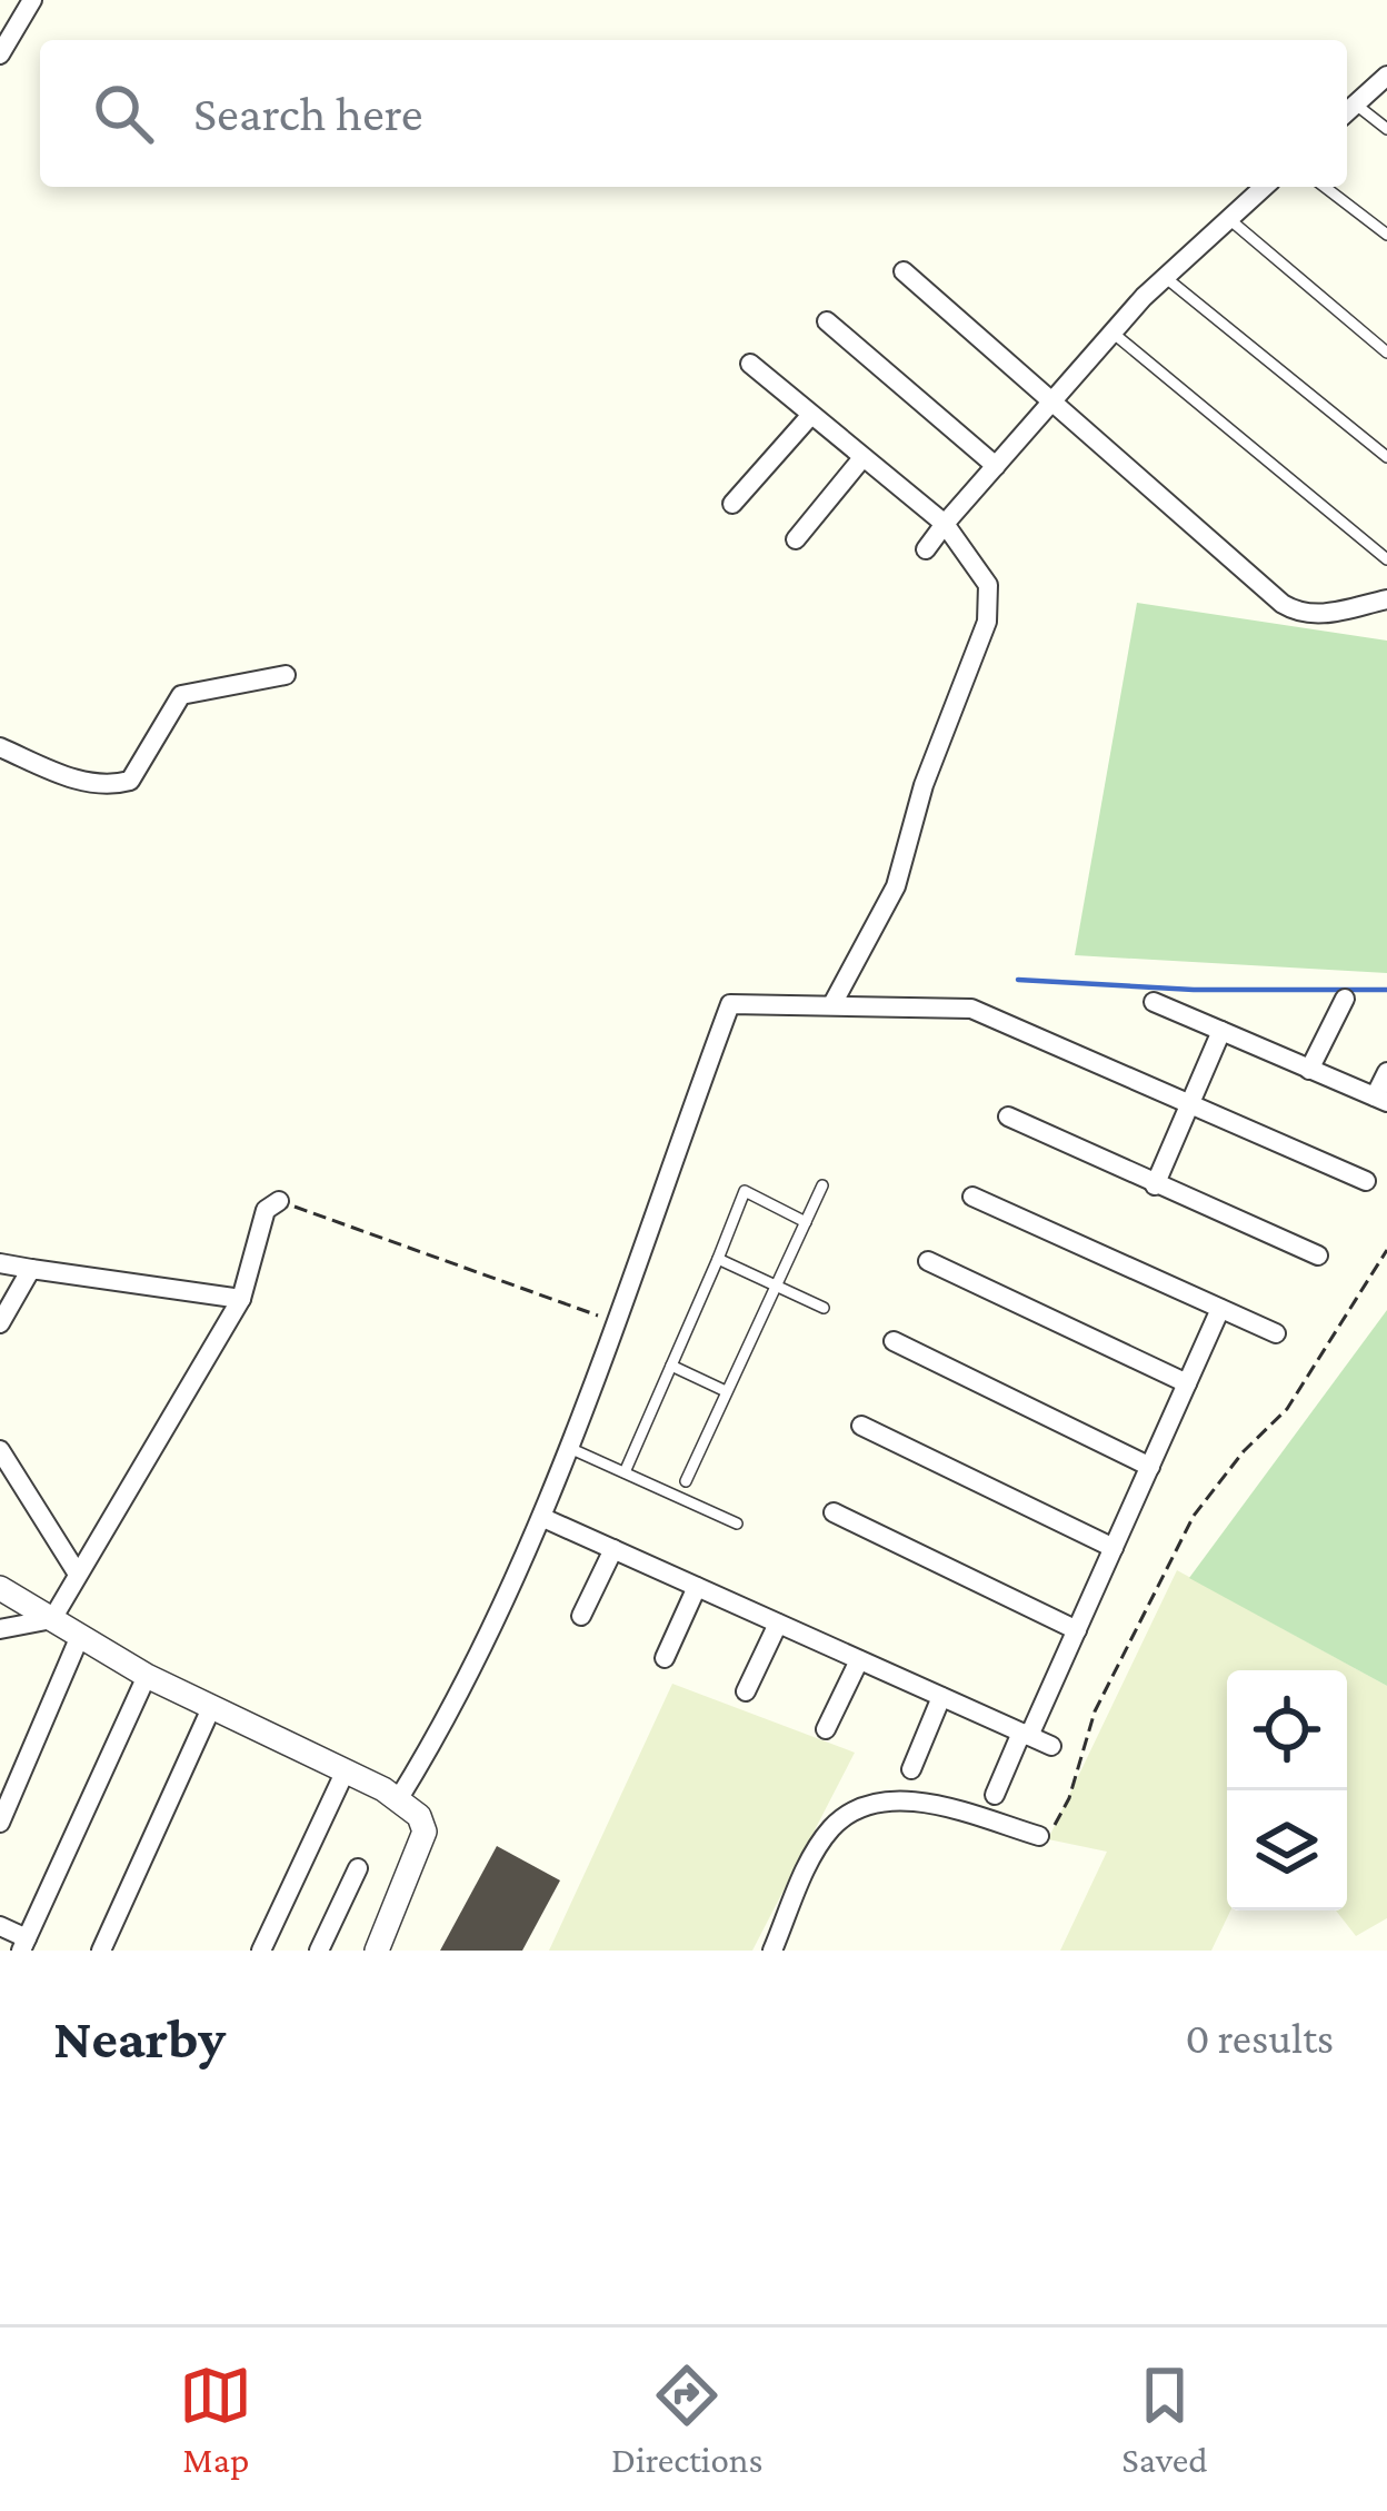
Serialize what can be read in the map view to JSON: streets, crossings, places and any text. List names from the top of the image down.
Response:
{
  "page": {
    "search": "Search here",
    "heading": ["Nearby", "0 results"],
    "nav": ["Map", "Directions", "Saved"]
  }
}
